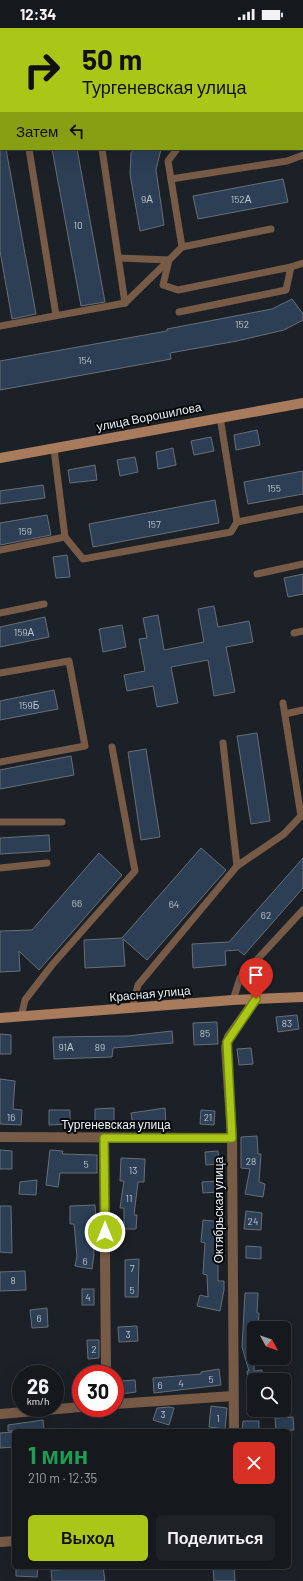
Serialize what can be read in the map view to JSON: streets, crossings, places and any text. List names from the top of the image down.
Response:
{
  "streets": {
    "main road": ["улица Ворошилова", "Красная улица"],
    "street": ["Тургеневская улица", "Октябрьская улица"]
  },
  "crossings": [
    ["Красная улица", "Октябрьская улица"],
    ["Тургеневская улица", "Октябрьская улица"]
  ],
  "house_numbers": [
    "9А",
    "152А",
    "10",
    "152",
    "154",
    "155",
    "157",
    "159",
    "159А",
    "159Б",
    "66",
    "64",
    "62",
    "83",
    "85",
    "91А",
    "89",
    "16",
    "21",
    "28",
    "5",
    "13",
    "11",
    "24",
    "6",
    "7",
    "8",
    "5",
    "4",
    "6",
    "3",
    "2",
    "5",
    "4",
    "6",
    "3",
    "1"
  ],
  "north": "bottom right",
  "page": {
    "status": "12:34",
    "turn": ["50 m", "Тургеневская улица"],
    "then": "Затем",
    "speed": "26 km/h",
    "limit": "30",
    "heading": ["1 мин", "210 m · 12:35"],
    "buttons": ["Выход", "Поделиться"]
  }
}
